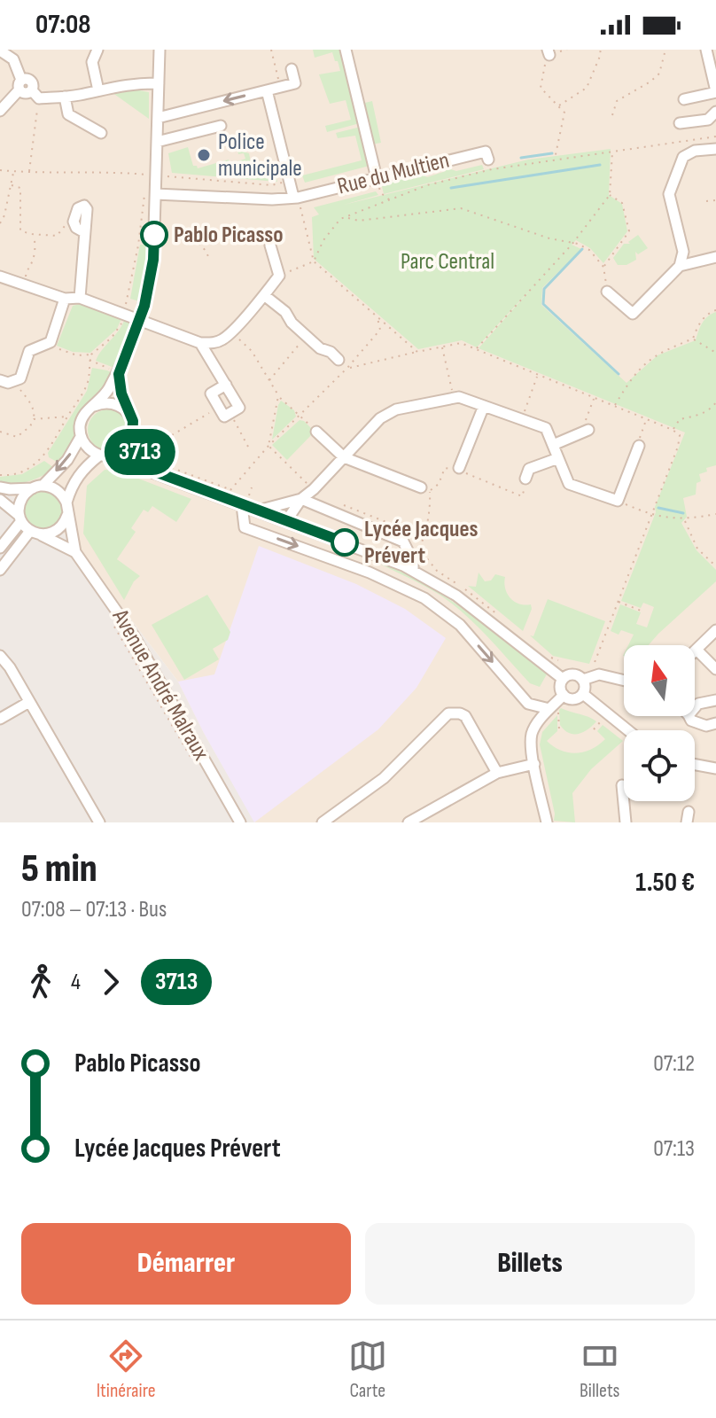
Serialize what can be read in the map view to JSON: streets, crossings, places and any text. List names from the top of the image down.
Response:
{
  "streets": {
    "street": ["Rue du Multien", "Avenue André Malraux"]
  },
  "parks": ["Parc Central"],
  "places": ["Police municipale", "Pablo Picasso", "Lycée Jacques Prévert"],
  "lines": ["bus line 3713"],
  "north": "top",
  "page": {
    "status": "07:08",
    "on_map": "3713",
    "heading": ["5 min", "07:08 – 07:13 · Bus", "1.50 €"],
    "legs": ["4", "3713"],
    "list": [
      {
        "name": "Pablo Picasso",
        "value": "07:12"
      },
      {
        "name": "Lycée Jacques Prévert",
        "value": "07:13"
      }
    ],
    "buttons": ["Démarrer", "Billets"],
    "tabs": ["Itinéraire", "Carte", "Billets"]
  }
}
